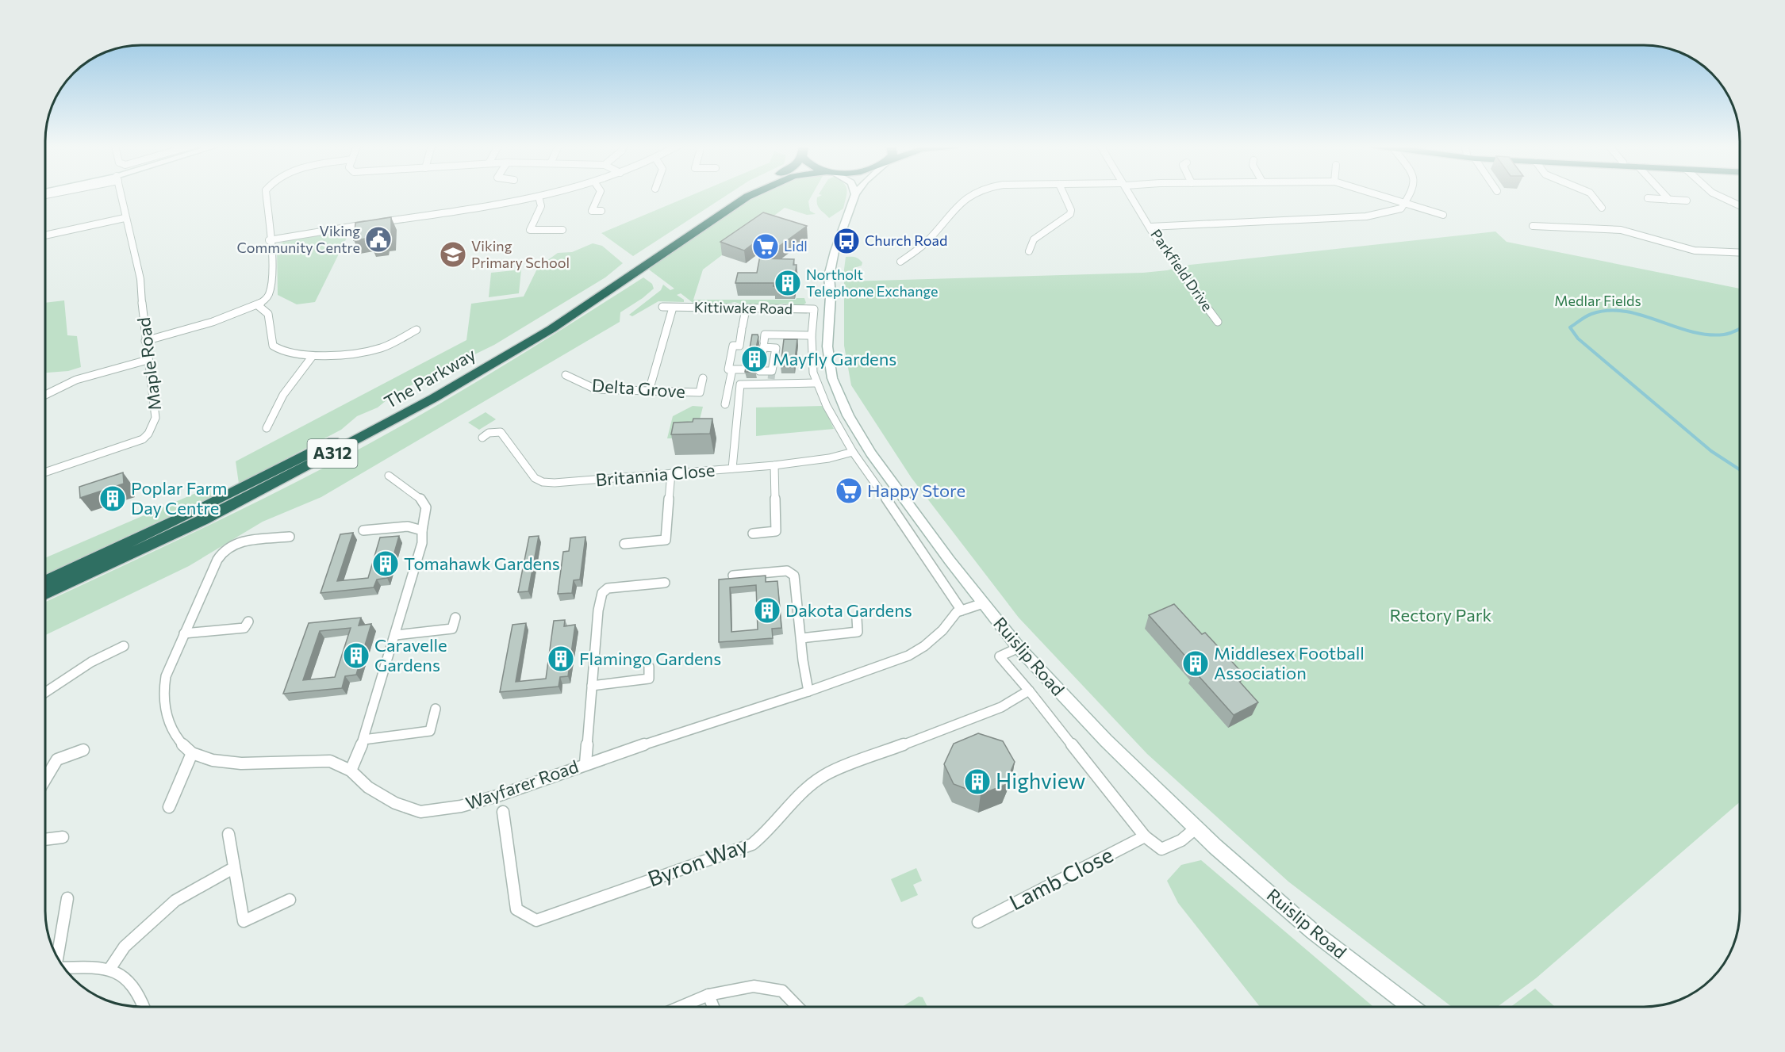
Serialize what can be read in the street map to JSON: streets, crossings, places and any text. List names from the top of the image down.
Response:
{
  "streets": {
    "highway": ["The Parkway", "A312"],
    "main road": ["Ruislip Road"],
    "street": [
      "Parkfield Drive",
      "Kittiwake Road",
      "Maple Road",
      "Delta Grove",
      "Britannia Close",
      "Wayfarer Road",
      "Byron Way",
      "Lamb Close"
    ]
  },
  "crossings": [
    ["Kittiwake Road", "Delta Grove"],
    ["Ruislip Road", "Wayfarer Road"]
  ],
  "parks": ["Medlar Fields", "Rectory Park"],
  "places": {
    "public building": ["Viking Community Centre"],
    "bus stop": ["Church Road"],
    "supermarket": ["Lidl", "Happy Store"],
    "school or university": ["Viking Primary School"],
    "building": [
      "Northolt Telephone Exchange",
      "Mayfly Gardens",
      "Poplar Farm Day Centre",
      "Tomahawk Gardens",
      "Dakota Gardens",
      "Caravelle Gardens",
      "Flamingo Gardens",
      "Middlesex Football Association",
      "Highview"
    ]
  }
}
